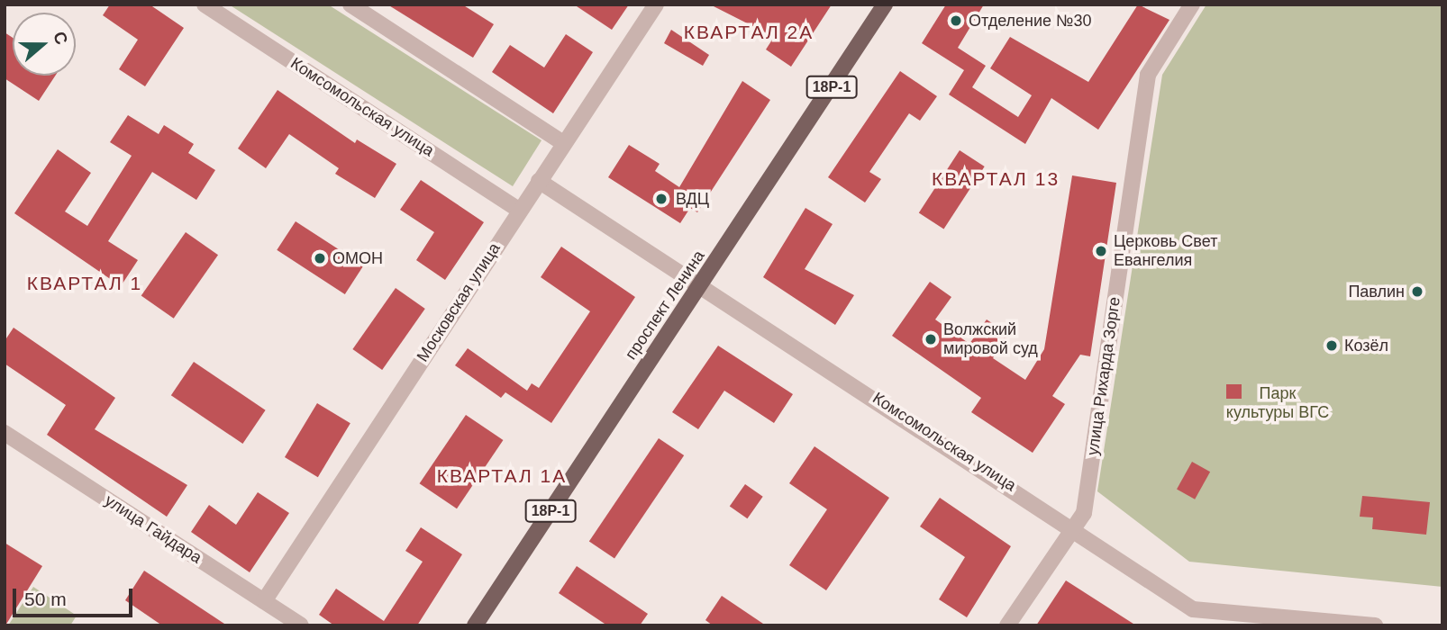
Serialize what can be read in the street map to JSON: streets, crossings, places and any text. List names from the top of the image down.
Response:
{
  "streets": {
    "main road": ["18Р-1", "проспект Ленина"],
    "street": [
      "Комсомольская улица",
      "Московская улица",
      "улица Рихарда Зорге",
      "улица Гайдара"
    ]
  },
  "crossings": [
    ["Комсомольская улица", "Московская улица"],
    ["Комсомольская улица", "проспект Ленина"],
    ["Комсомольская улица", "улица Рихарда Зорге"],
    ["Московская улица", "улица Гайдара"]
  ],
  "districts": [
    "КВАРТАЛ 2А",
    "КВАРТАЛ 13",
    "КВАРТАЛ 1",
    "КВАРТАЛ 1А"
  ],
  "parks": ["Парк культуры ВГС"],
  "places": [
    "Отделение №30",
    "ВДЦ",
    "Церковь Свет Евангелия",
    "ОМОН",
    "Павлин",
    "Волжский мировой суд",
    "Козёл"
  ],
  "scale_bar": "50 m",
  "north": "right"
}
